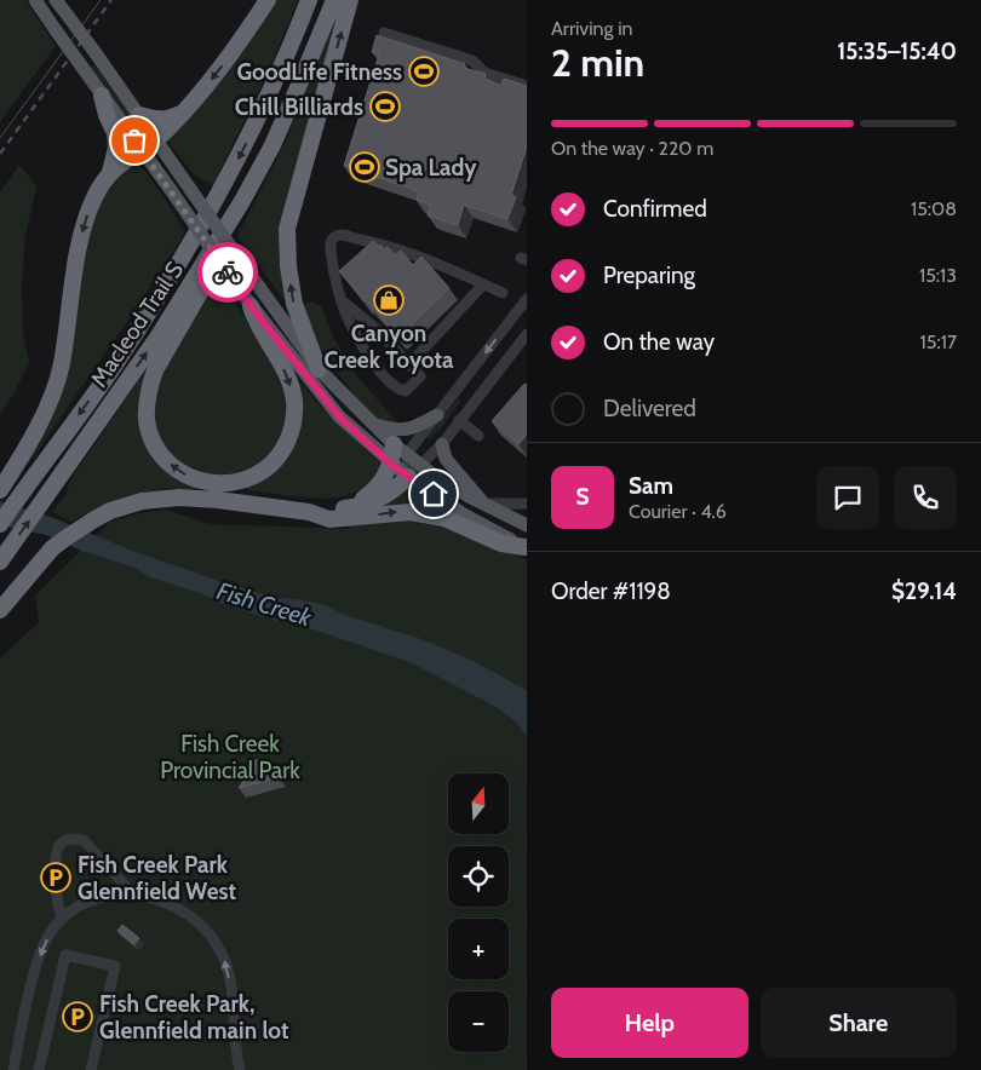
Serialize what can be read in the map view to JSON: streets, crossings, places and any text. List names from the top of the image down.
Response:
{
  "streets": {
    "highway": ["Macleod Trail S"]
  },
  "water": ["Fish Creek"],
  "parks": ["Fish Creek Provincial Park"],
  "places": {
    "sports": ["GoodLife Fitness", "Chill Billiards", "Spa Lady"],
    "shop": ["Canyon Creek Toyota"],
    "parking": ["Fish Creek Park Glennfield West", "Fish Creek Park, Glennfield main lot"]
  },
  "north": "top",
  "page": {
    "heading": ["2 min", "Arriving in", "15:35–15:40"],
    "panel": [
      "Sam",
      "Courier · 4.6",
      "Order #1198",
      "$29.14"
    ],
    "bar": "On the way · 220 m",
    "list": [
      ["Confirmed", "15:08"],
      ["Preparing", "15:13"],
      ["On the way", "15:17"],
      "Delivered"
    ],
    "round": "S",
    "map_buttons": ["+", "−"],
    "buttons": ["Help", "Share"]
  }
}
